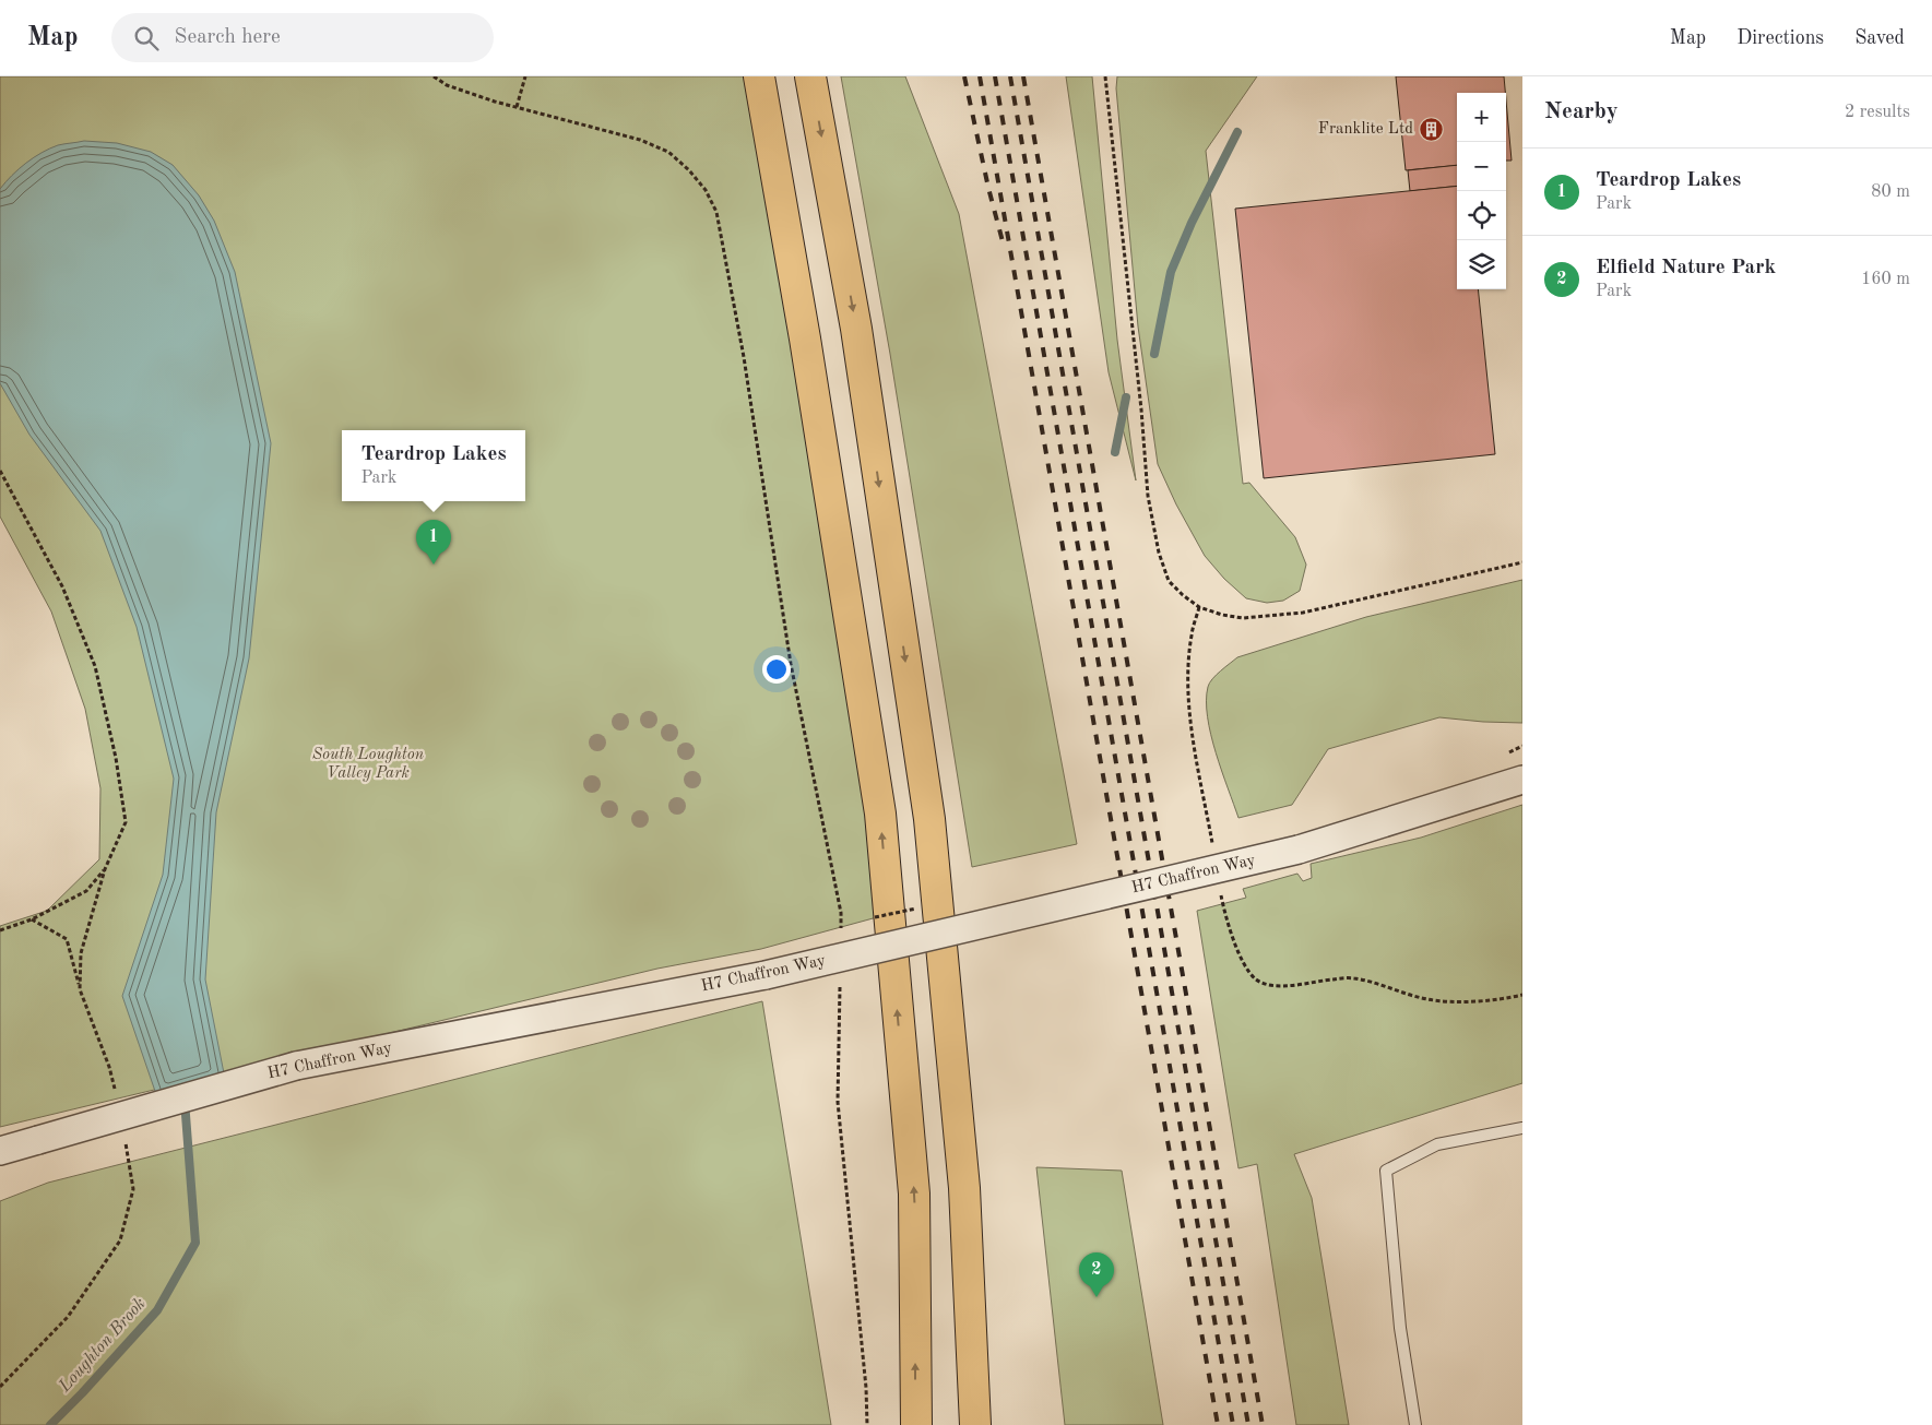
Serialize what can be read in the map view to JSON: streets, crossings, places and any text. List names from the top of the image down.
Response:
{
  "streets": {
    "street": ["H7 Chaffron Way"]
  },
  "water": ["Loughton Brook"],
  "parks": ["South Loughton Valley Park"],
  "places": {
    "building": ["Franklite Ltd"]
  },
  "page": {
    "header": "Map",
    "search": "Search here",
    "nav": ["Map", "Directions", "Saved"],
    "heading": ["Nearby", "2 results"],
    "map_buttons": ["+", "−"],
    "list": [
      {
        "mark": "1",
        "name": "Teardrop Lakes",
        "note": "Park",
        "value": "80 m"
      },
      {
        "mark": "2",
        "name": "Elfield Nature Park",
        "note": "Park",
        "value": "160 m"
      }
    ],
    "popup": ["Teardrop Lakes", "Park"],
    "pins": ["1", "2"]
  }
}
